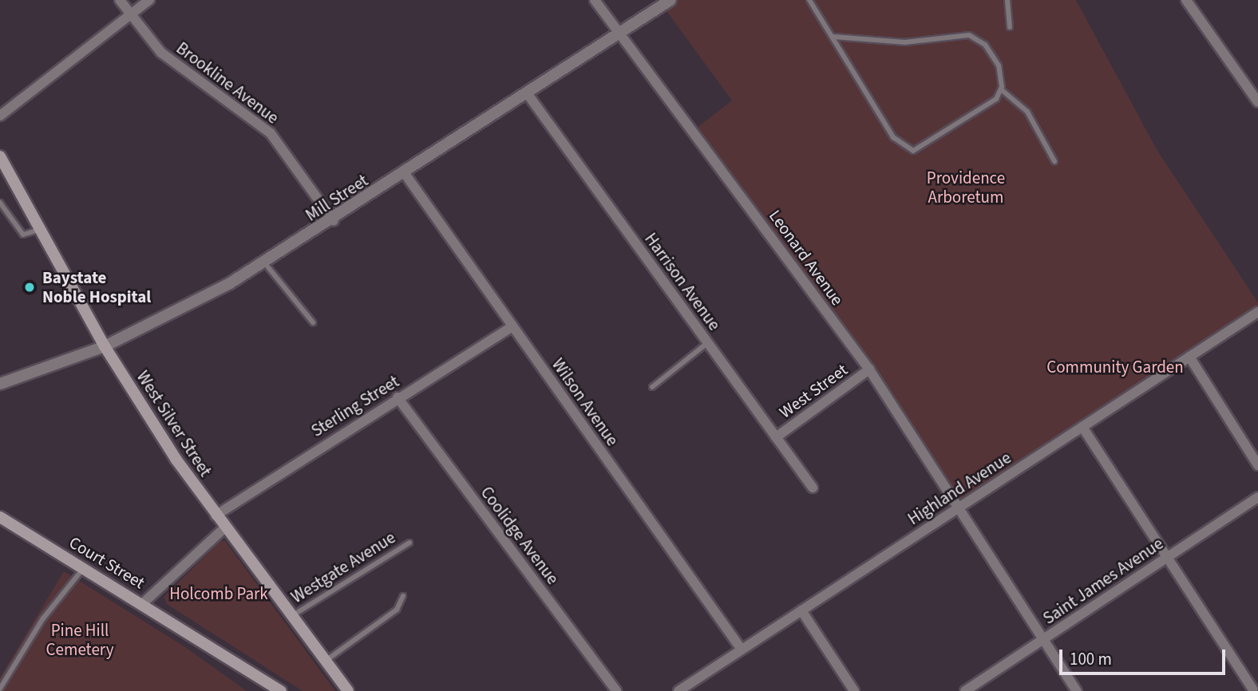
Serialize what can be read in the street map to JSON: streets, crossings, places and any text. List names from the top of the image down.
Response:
{
  "streets": {
    "main road": ["West Silver Street", "Court Street"],
    "street": [
      "Brookline Avenue",
      "Mill Street",
      "Leonard Avenue",
      "Harrison Avenue",
      "West Street",
      "Wilson Avenue",
      "Sterling Street",
      "Highland Avenue",
      "Coolidge Avenue",
      "Saint James Avenue"
    ],
    "lane": ["Westgate Avenue"]
  },
  "crossings": [
    ["Brookline Avenue", "Mill Street"],
    ["Mill Street", "Leonard Avenue"],
    ["Mill Street", "Harrison Avenue"],
    ["Mill Street", "Wilson Avenue"],
    ["Mill Street", "West Silver Street"],
    ["Leonard Avenue", "West Street"],
    ["Leonard Avenue", "Highland Avenue"],
    ["Leonard Avenue", "Saint James Avenue"],
    ["Harrison Avenue", "West Street"],
    ["Wilson Avenue", "Sterling Street"],
    ["Wilson Avenue", "Highland Avenue"],
    ["Sterling Street", "West Silver Street"],
    ["Sterling Street", "Coolidge Avenue"],
    ["West Silver Street", "Westgate Avenue"]
  ],
  "parks": [
    "Providence Arboretum",
    "Community Garden",
    "Holcomb Park",
    "Pine Hill Cemetery"
  ],
  "places": ["Baystate Noble Hospital"],
  "scale_bar": "100 m"
}
